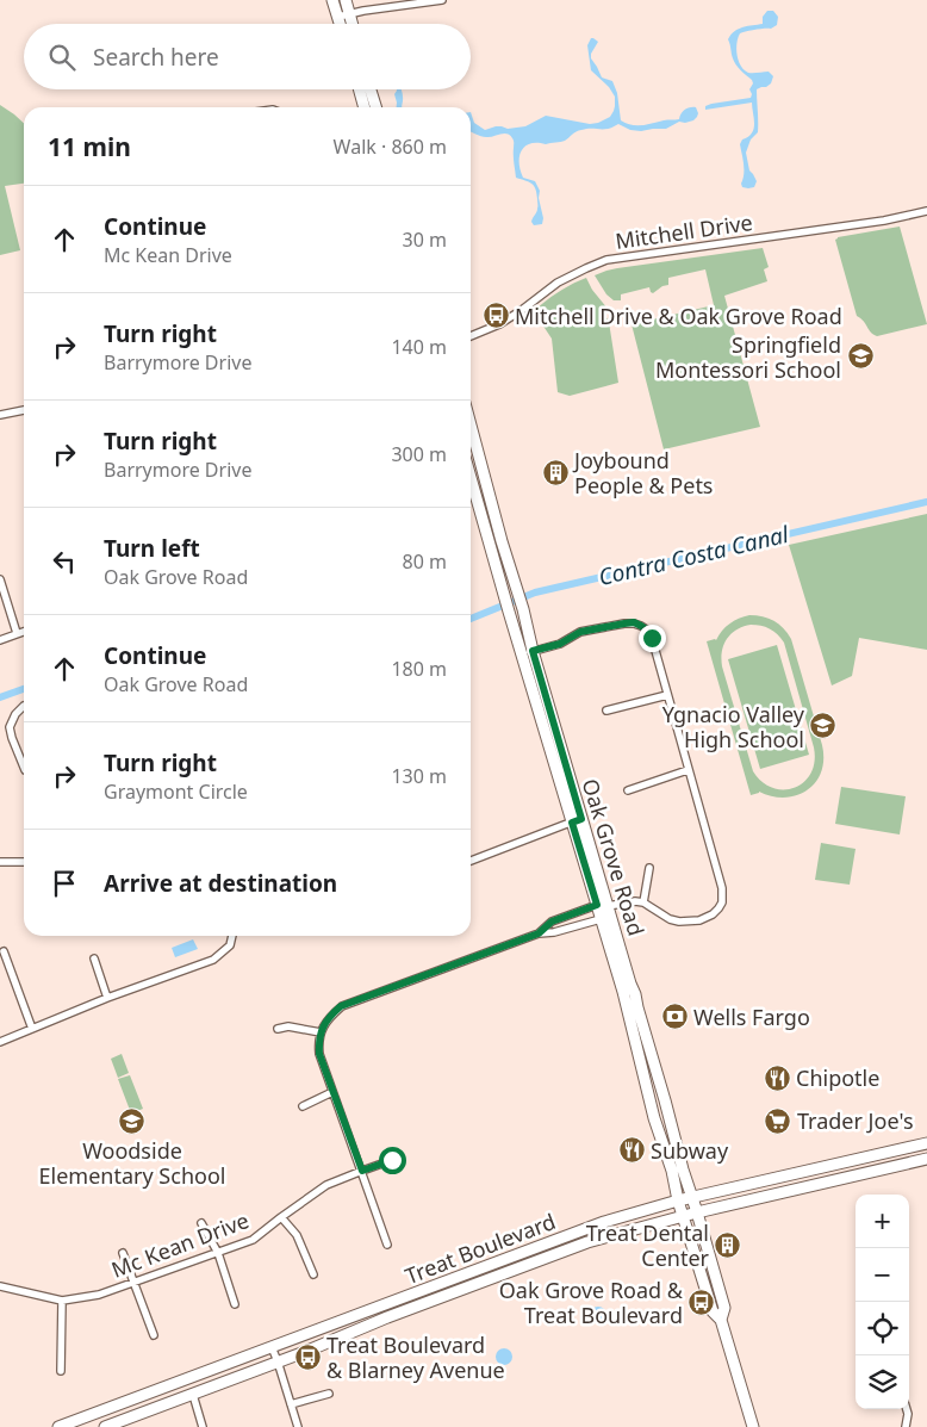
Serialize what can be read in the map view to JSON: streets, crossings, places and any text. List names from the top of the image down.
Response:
{
  "streets": {
    "main road": ["Oak Grove Road", "Treat Boulevard"],
    "street": ["Mitchell Drive", "Mc Kean Drive"]
  },
  "crossings": [
    ["Oak Grove Road", "Treat Boulevard"]
  ],
  "water": ["Contra Costa Canal"],
  "places": {
    "bus stop": ["Mitchell Drive & Oak Grove Road", "Oak Grove Road & Treat Boulevard", "Treat Boulevard & Blarney Avenue"],
    "school or university": ["Springfield Montessori School", "Ygnacio Valley High School", "Woodside Elementary School"],
    "building": ["Joybound People & Pets", "Treat Dental Center"],
    "bank": ["Wells Fargo"],
    "restaurant": ["Chipotle", "Subway"],
    "supermarket": ["Trader Joe's"]
  },
  "page": {
    "search": "Search here",
    "heading": ["11 min", "Walk · 860 m"],
    "list": [
      ["Continue", "Mc Kean Drive", "30 m"],
      ["Turn right", "Barrymore Drive", "140 m"],
      ["Turn right", "Barrymore Drive", "300 m"],
      ["Turn left", "Oak Grove Road", "80 m"],
      ["Continue", "Oak Grove Road", "180 m"],
      ["Turn right", "Graymont Circle", "130 m"],
      "Arrive at destination"
    ],
    "map_buttons": ["+", "−"]
  }
}
